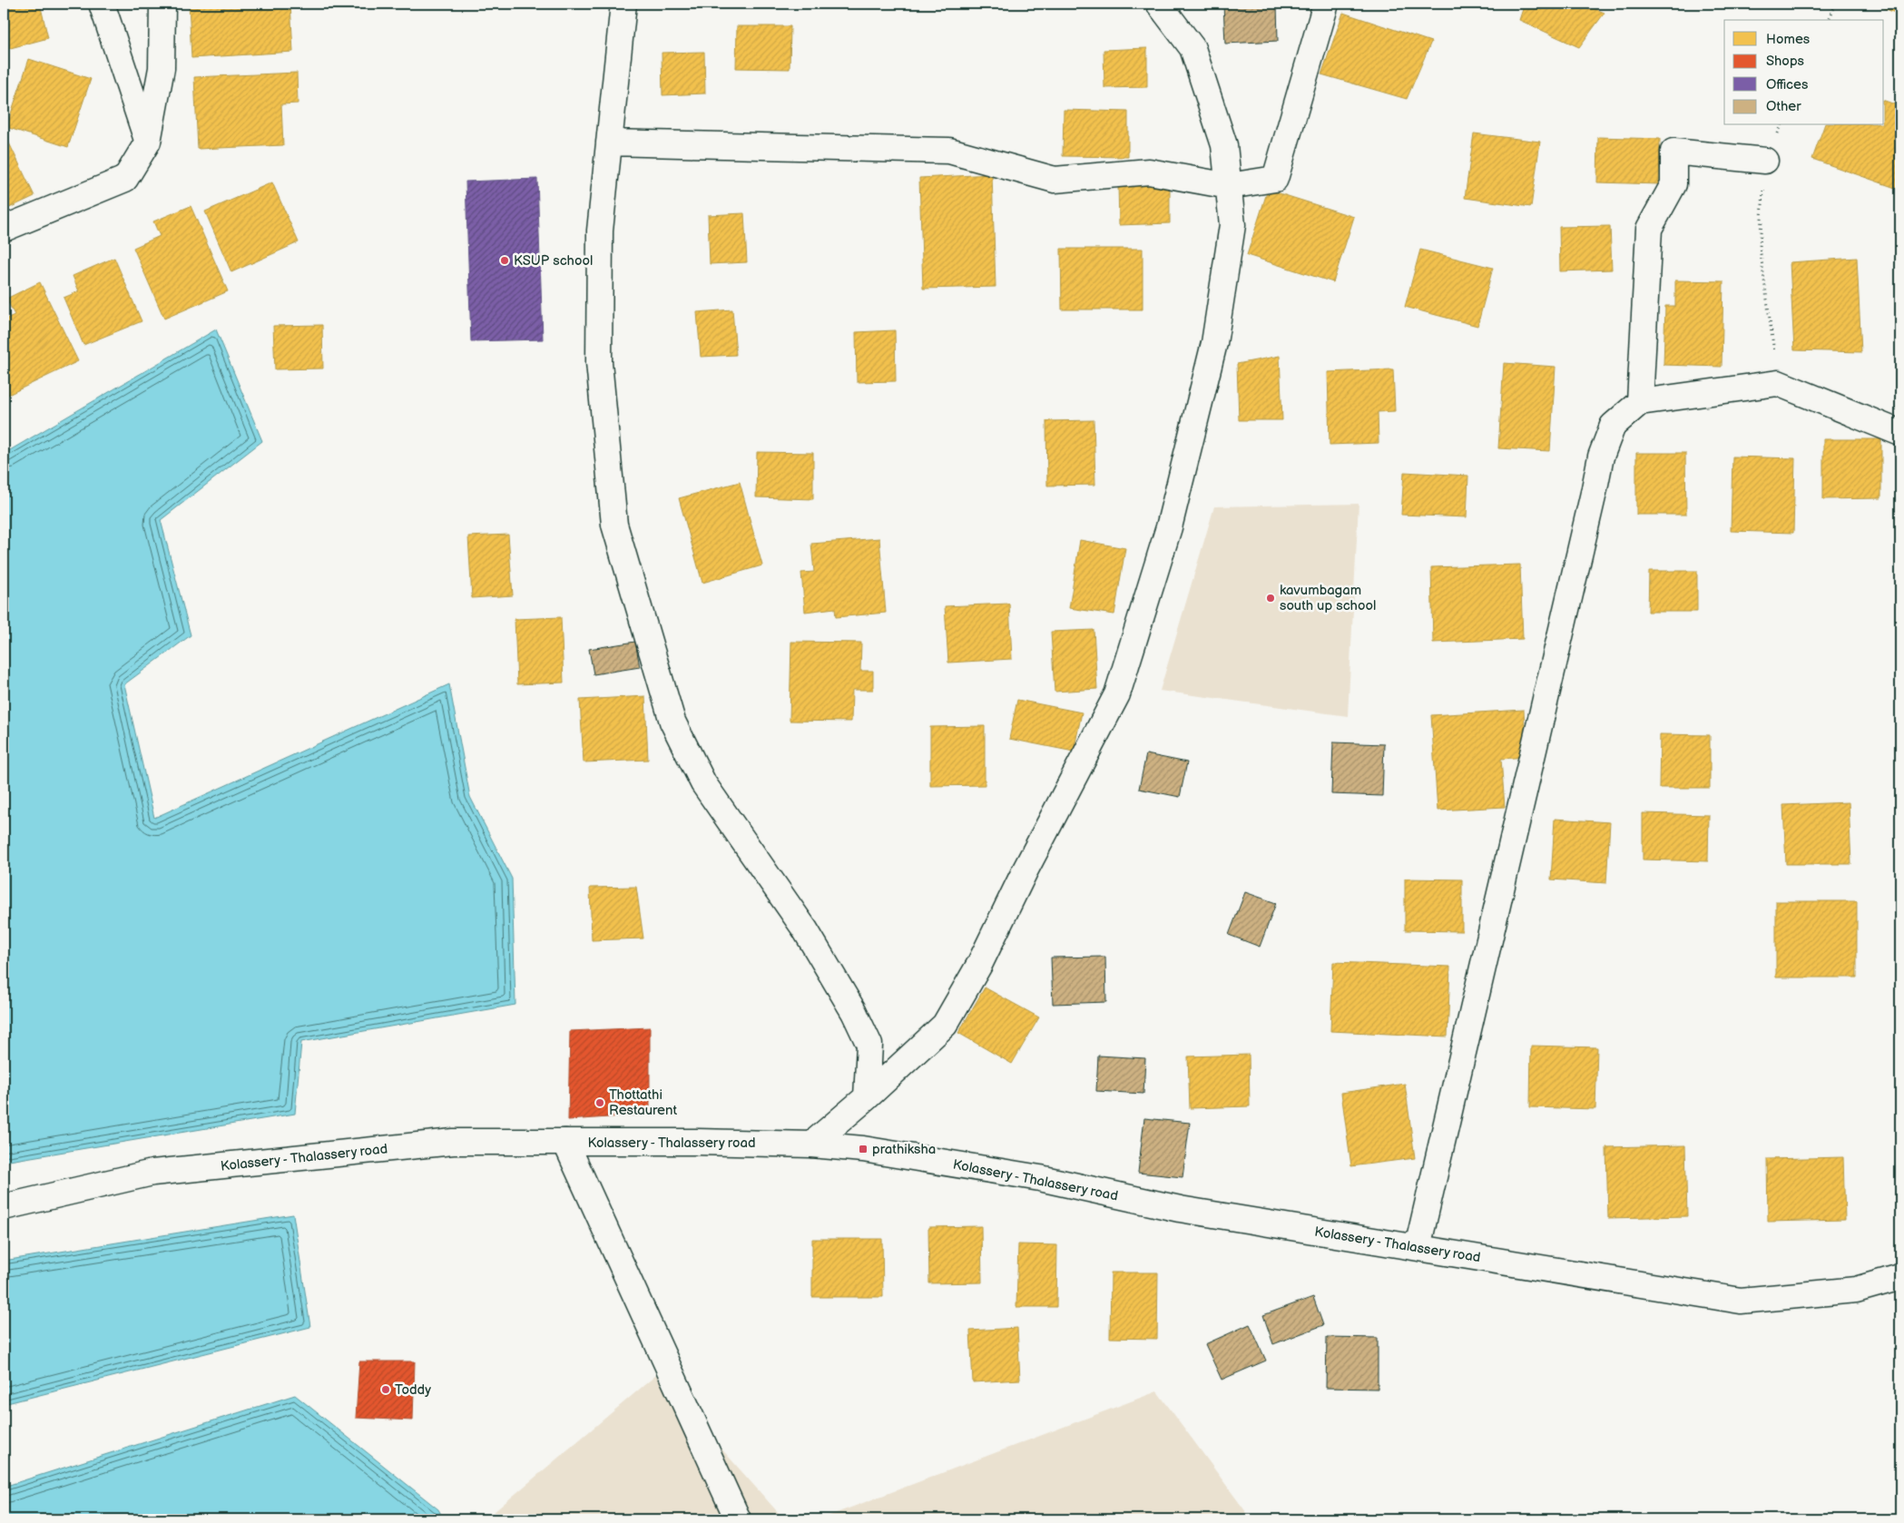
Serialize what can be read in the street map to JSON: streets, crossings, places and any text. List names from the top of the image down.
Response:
{
  "streets": {
    "street": ["Kolassery - Thalassery road"]
  },
  "places": {
    "other": [
      "KSUP school",
      "kavumbagam south up school",
      "Thottathi Restaurent",
      "Toddy"
    ],
    "transit": ["prathiksha"]
  },
  "legend": [
    "Homes",
    "Shops",
    "Offices",
    "Other"
  ]
}
